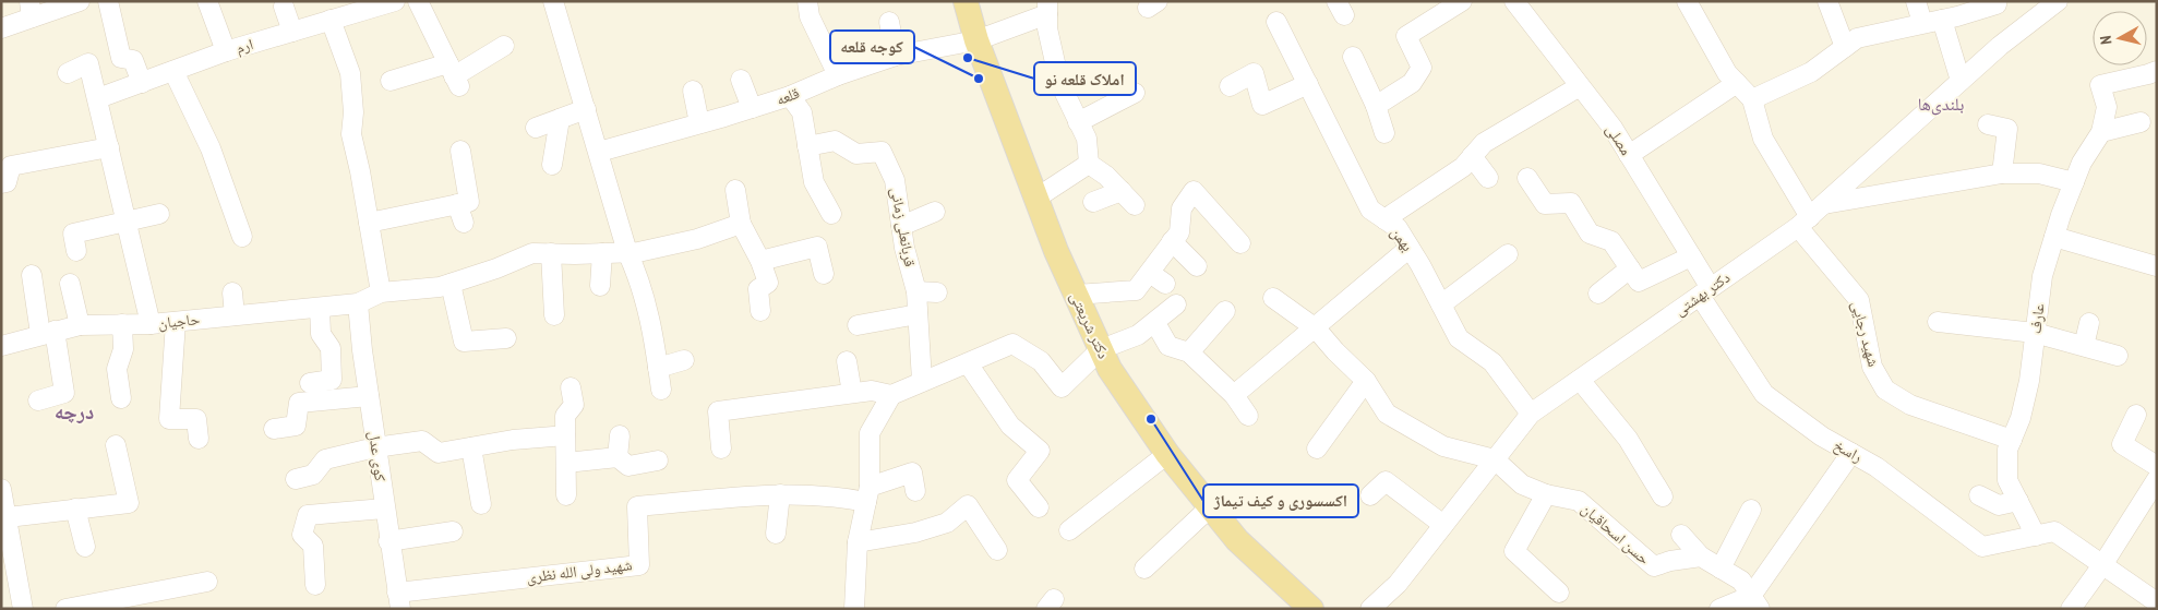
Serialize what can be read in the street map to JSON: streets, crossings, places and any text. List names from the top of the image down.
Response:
{
  "streets": {
    "main road": ["دکتر شریعتی"],
    "street": [
      "ارم",
      "قلعه",
      "مصلی",
      "قربانعلی زمانی",
      "بهمن",
      "دکتر بهشتی",
      "عارف",
      "حاجیان",
      "شهید رجایی",
      "راسخ",
      "کوی عدل",
      "حسن اسحاقیان",
      "شهید ولی الله نظری"
    ]
  },
  "crossings": [
    ["قلعه", "دکتر شریعتی"],
    ["مصلی", "دکتر بهشتی"],
    ["مصلی", "راسخ"],
    ["بهمن", "دکتر بهشتی"],
    ["دکتر بهشتی", "شهید رجایی"],
    ["دکتر بهشتی", "راسخ"],
    ["دکتر بهشتی", "حسن اسحاقیان"],
    ["عارف", "شهید رجایی"],
    ["عارف", "راسخ"],
    ["حاجیان", "کوی عدل"],
    ["کوی عدل", "شهید ولی الله نظری"]
  ],
  "districts": ["بلندی‌ها", "درچه"],
  "places": ["املاک قلعه نو", "کوجه قلعه", "اکسسوری و کیف تیماژ"],
  "north": "left"
}
